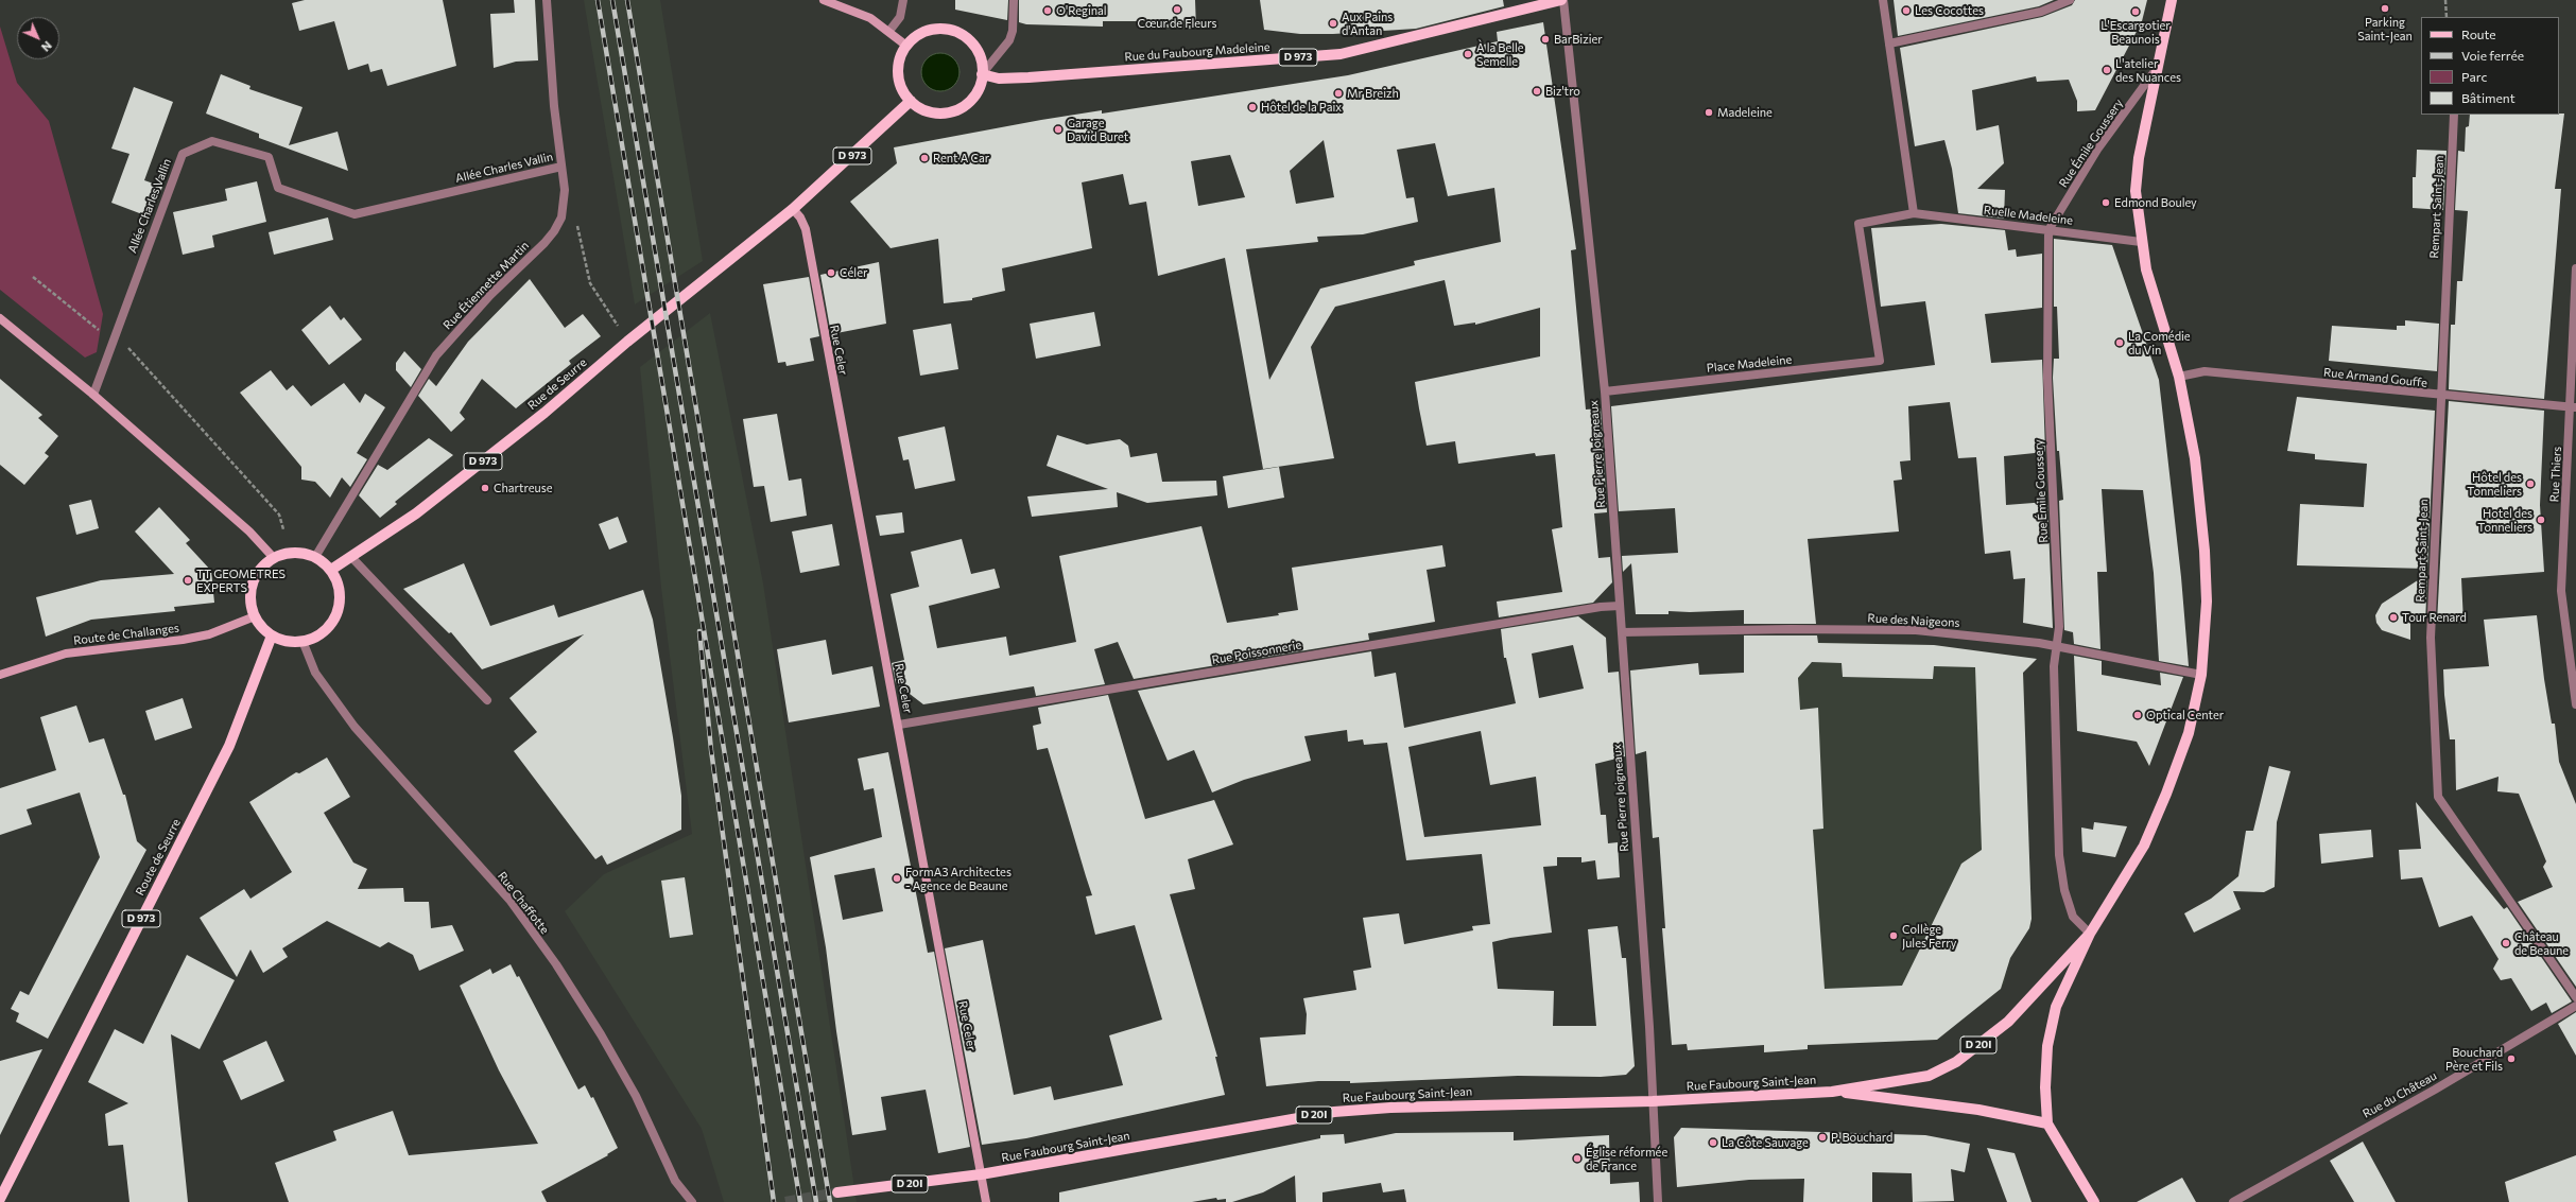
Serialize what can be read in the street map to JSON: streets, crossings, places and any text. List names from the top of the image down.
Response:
{
  "streets": {
    "main road": [
      "Rue du Faubourg Madeleine",
      "D 973",
      "Rue de Seurre",
      "Route de Seurre",
      "D 20I",
      "Rue Faubourg Saint-Jean"
    ],
    "street": [
      "Rue Émile Goussery",
      "Allée Charles Vallin",
      "Rempart Saint-Jean",
      "Ruelle Madeleine",
      "Rue Étiennette Martin",
      "Rue Celer",
      "Place Madeleine",
      "Rue Armand Gouffe",
      "Rue Pierre Joigneaux",
      "Rue Thiers",
      "Rue des Naigeons",
      "Route de Challanges",
      "Rue Poissonnerie",
      "Rue Chaffotte",
      "Rue du Château"
    ]
  },
  "crossings": [
    ["Rue du Faubourg Madeleine", "D 973"],
    ["D 973", "Rue Celer"],
    ["D 973", "Rue de Seurre"],
    ["Rue Émile Goussery", "Ruelle Madeleine"],
    ["Rue Émile Goussery", "Rue des Naigeons"],
    ["Rue Émile Goussery", "D 20I"],
    ["Allée Charles Vallin", "Rue Étiennette Martin"],
    ["Rempart Saint-Jean", "Rue Armand Gouffe"],
    ["Ruelle Madeleine", "Place Madeleine"],
    ["Rue Étiennette Martin", "Rue de Seurre"],
    ["Rue Étiennette Martin", "Route de Challanges"],
    ["Rue Étiennette Martin", "Route de Seurre"],
    ["Rue Étiennette Martin", "Rue Chaffotte"],
    ["Rue Celer", "Rue de Seurre"],
    ["Rue Celer", "Rue Poissonnerie"],
    ["Rue Celer", "Rue Faubourg Saint-Jean"],
    ["Place Madeleine", "Rue Pierre Joigneaux"],
    ["Rue Armand Gouffe", "Rue Thiers"],
    ["Rue de Seurre", "Route de Challanges"],
    ["Rue de Seurre", "Route de Seurre"],
    ["Rue de Seurre", "Rue Chaffotte"],
    ["Rue Pierre Joigneaux", "Rue des Naigeons"],
    ["Rue Pierre Joigneaux", "Rue Poissonnerie"],
    ["Rue Pierre Joigneaux", "Rue Faubourg Saint-Jean"],
    ["Route de Challanges", "Route de Seurre"],
    ["Route de Challanges", "Rue Chaffotte"],
    ["Route de Seurre", "Rue Chaffotte"],
    ["D 20I", "Rue Faubourg Saint-Jean"]
  ],
  "places": [
    "Parking Saint-Jean",
    "Cœur de Fleurs",
    "O'Reginal",
    "Les Cocottes",
    "L'Escargotier Beaunois",
    "Aux Pains d'Antan",
    "BarBizier",
    "À la Belle Semelle",
    "L'atelier des Nuances",
    "Biz'tro",
    "Mr Breizh",
    "Hôtel de la Paix",
    "Madeleine",
    "Garage David Buret",
    "Rent A Car",
    "Edmond Bouley",
    "Céler",
    "La Comédie du Vin",
    "Hôtel des Tonneliers",
    "Chartreuse",
    "Hotel des Tonneliers",
    "TT GEOMETRES EXPERTS",
    "Tour Renard",
    "Optical Center",
    "FormA3 Architectes - Agence de Beaune",
    "Collège Jules Ferry",
    "Château de Beaune",
    "Bouchard Père et Fils",
    "P. Bouchard",
    "La Côte Sauvage",
    "Église réformée de France"
  ],
  "legend": [
    "Route",
    "Voie ferrée",
    "Parc",
    "Bâtiment"
  ],
  "north": "bottom right"
}
